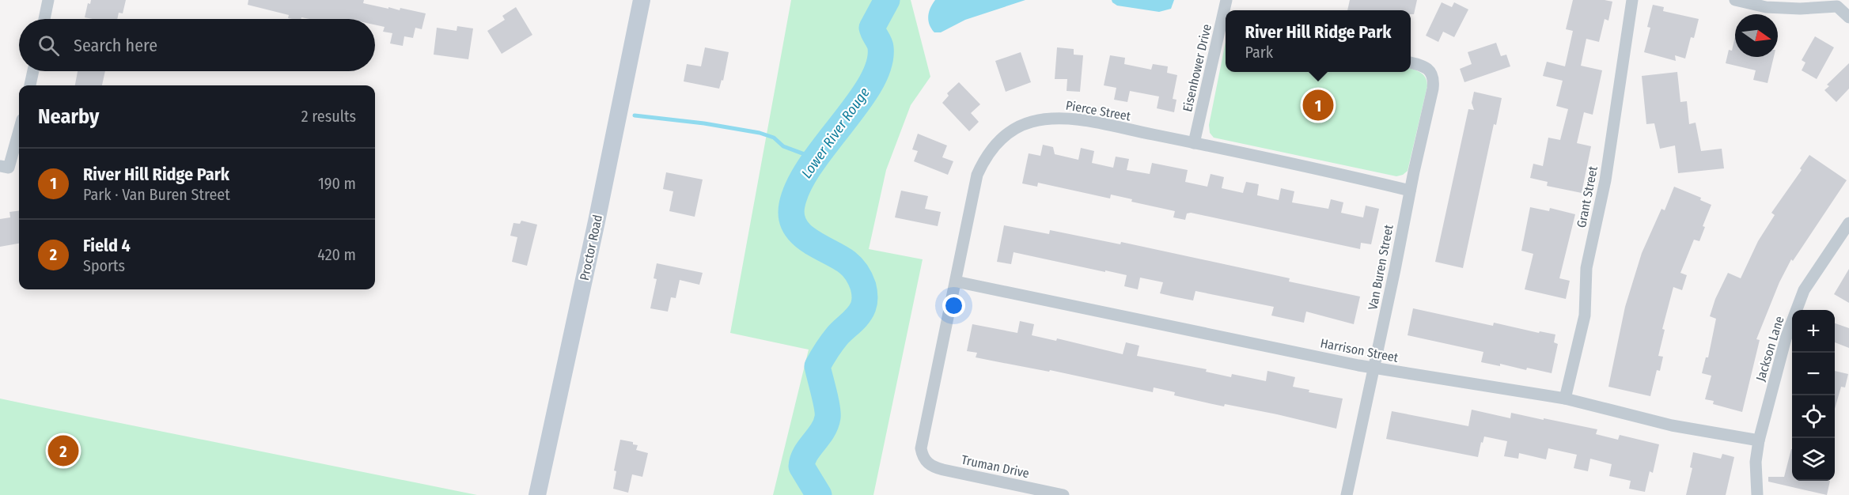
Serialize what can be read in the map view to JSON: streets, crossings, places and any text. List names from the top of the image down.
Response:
{
  "streets": {
    "street": [
      "Eisenhower Drive",
      "Pierce Street",
      "Grant Street",
      "Proctor Road",
      "Van Buren Street",
      "Jackson Lane",
      "Harrison Street",
      "Truman Drive"
    ]
  },
  "crossings": [
    ["Eisenhower Drive", "Pierce Street"],
    ["Pierce Street", "Van Buren Street"],
    ["Pierce Street", "Harrison Street"],
    ["Pierce Street", "Truman Drive"],
    ["Grant Street", "Harrison Street"],
    ["Van Buren Street", "Harrison Street"],
    ["Jackson Lane", "Harrison Street"]
  ],
  "water": ["Lower River Rouge"],
  "north": "right",
  "page": {
    "popup": ["River Hill Ridge Park", "Park"],
    "search": "Search here",
    "heading": ["Nearby", "2 results"],
    "pins": ["1", "2"],
    "list": [
      {
        "mark": "1",
        "name": "River Hill Ridge Park",
        "note": "Park · Van Buren Street",
        "value": "190 m"
      },
      {
        "mark": "2",
        "name": "Field 4",
        "note": "Sports",
        "value": "420 m"
      }
    ],
    "map_buttons": ["+", "−"]
  }
}
